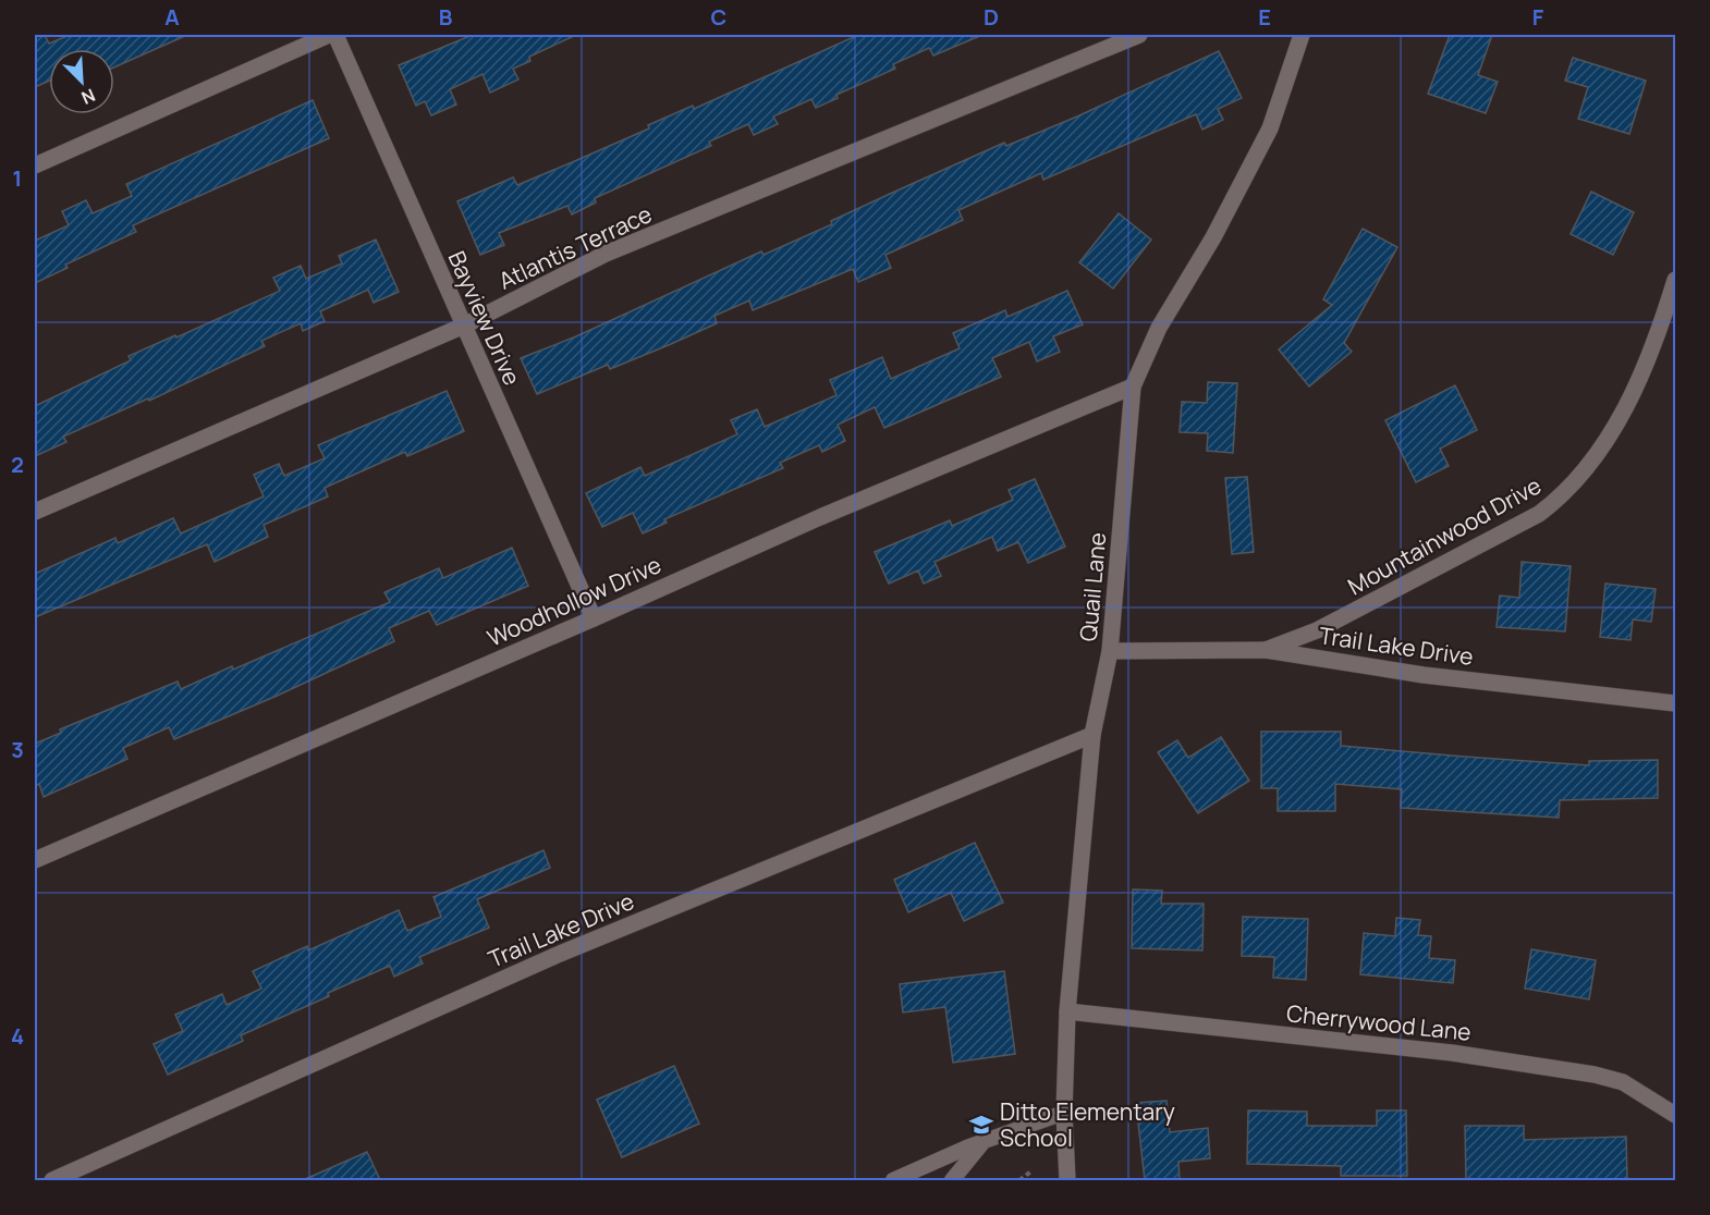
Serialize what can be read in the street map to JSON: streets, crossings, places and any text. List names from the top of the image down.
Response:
{
  "streets": {
    "street": [
      "Atlantis Terrace",
      "Bayview Drive",
      "Mountainwood Drive",
      "Quail Lane",
      "Woodhollow Drive",
      "Trail Lake Drive",
      "Cherrywood Lane"
    ]
  },
  "crossings": [
    ["Atlantis Terrace", "Bayview Drive"],
    ["Bayview Drive", "Woodhollow Drive"],
    ["Mountainwood Drive", "Trail Lake Drive"],
    ["Quail Lane", "Woodhollow Drive"],
    ["Quail Lane", "Trail Lake Drive"],
    ["Quail Lane", "Cherrywood Lane"]
  ],
  "places": {
    "school or university": ["Ditto Elementary School"]
  },
  "north": "bottom right",
  "grid": {
    "columns": [
      "A",
      "B",
      "C",
      "D",
      "E",
      "F"
    ],
    "rows": [
      "1",
      "2",
      "3",
      "4"
    ]
  }
}
